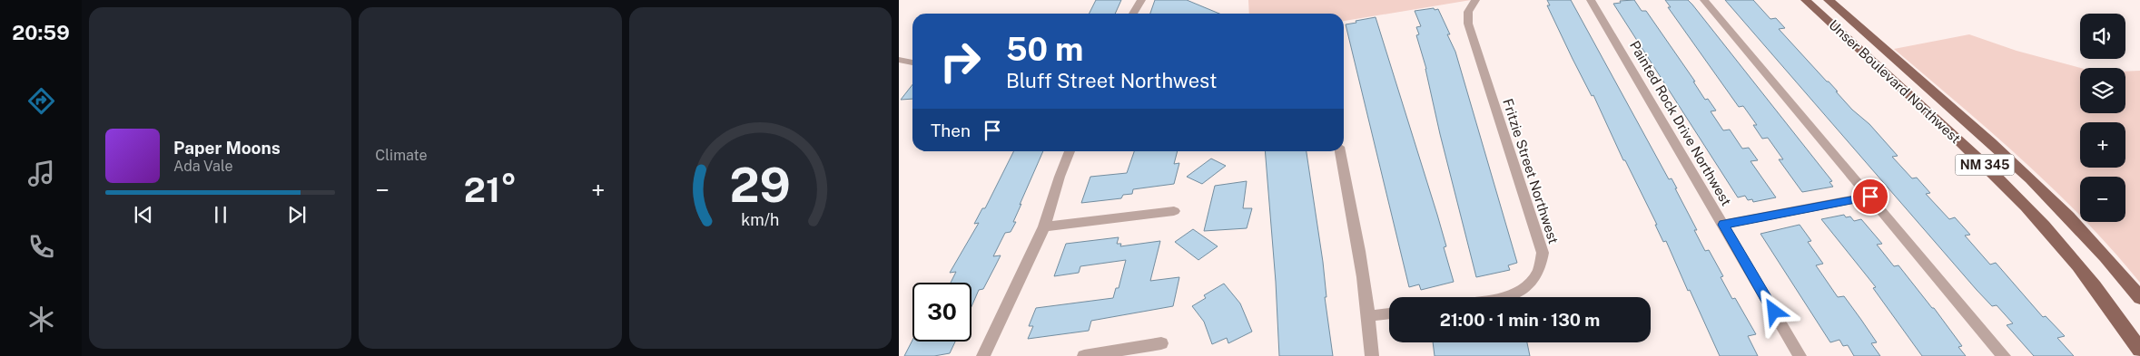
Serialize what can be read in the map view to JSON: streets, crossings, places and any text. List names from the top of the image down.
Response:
{
  "streets": {
    "main road": ["Unser Boulevard Northwest", "NM 345"],
    "street": ["Painted Rock Drive Northwest", "Fritzie Street Northwest"]
  },
  "page": {
    "tabs": "20:59",
    "tile": "Climate",
    "map_buttons": ["+", "−"],
    "turn": ["50 m", "Bluff Street Northwest"],
    "then": "Then",
    "song": ["Paper Moons", "Ada Vale"],
    "heat": ["−", "21°", "+"],
    "limit": "30",
    "trip": "21:00 · 1 min · 130 m",
    "gauge": ["29", "km/h"]
  }
}
